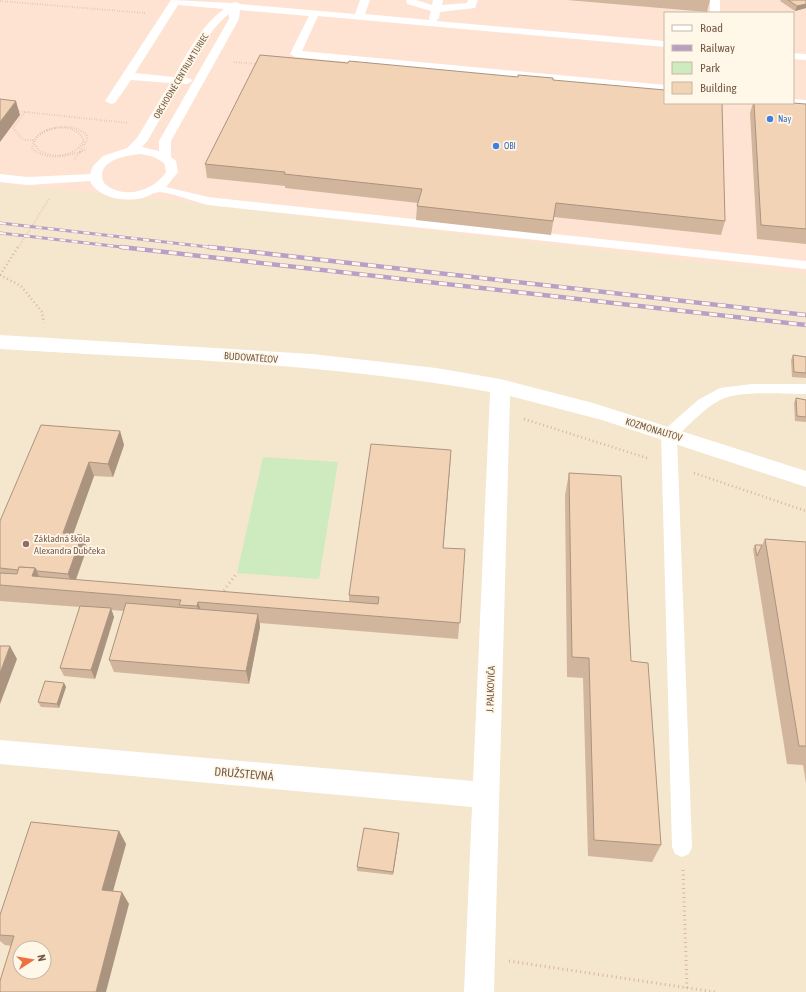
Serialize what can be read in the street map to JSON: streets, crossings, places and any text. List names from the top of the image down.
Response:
{
  "streets": {
    "street": [
      "BUDOVATEĽOV",
      "KOZMONAUTOV",
      "J. PALKOVIČA",
      "DRUŽSTEVNÁ"
    ],
    "lane": ["OBCHODNÉ CENTRUM TURIEC"]
  },
  "crossings": [
    ["BUDOVATEĽOV", "KOZMONAUTOV"],
    ["BUDOVATEĽOV", "J. PALKOVIČA"],
    ["KOZMONAUTOV", "J. PALKOVIČA"],
    ["J. PALKOVIČA", "DRUŽSTEVNÁ"]
  ],
  "places": ["Nay", "OBI", "Základná škola Alexandra Dubčeka"],
  "legend": [
    "Road",
    "Railway",
    "Park",
    "Building"
  ],
  "north": "right"
}
